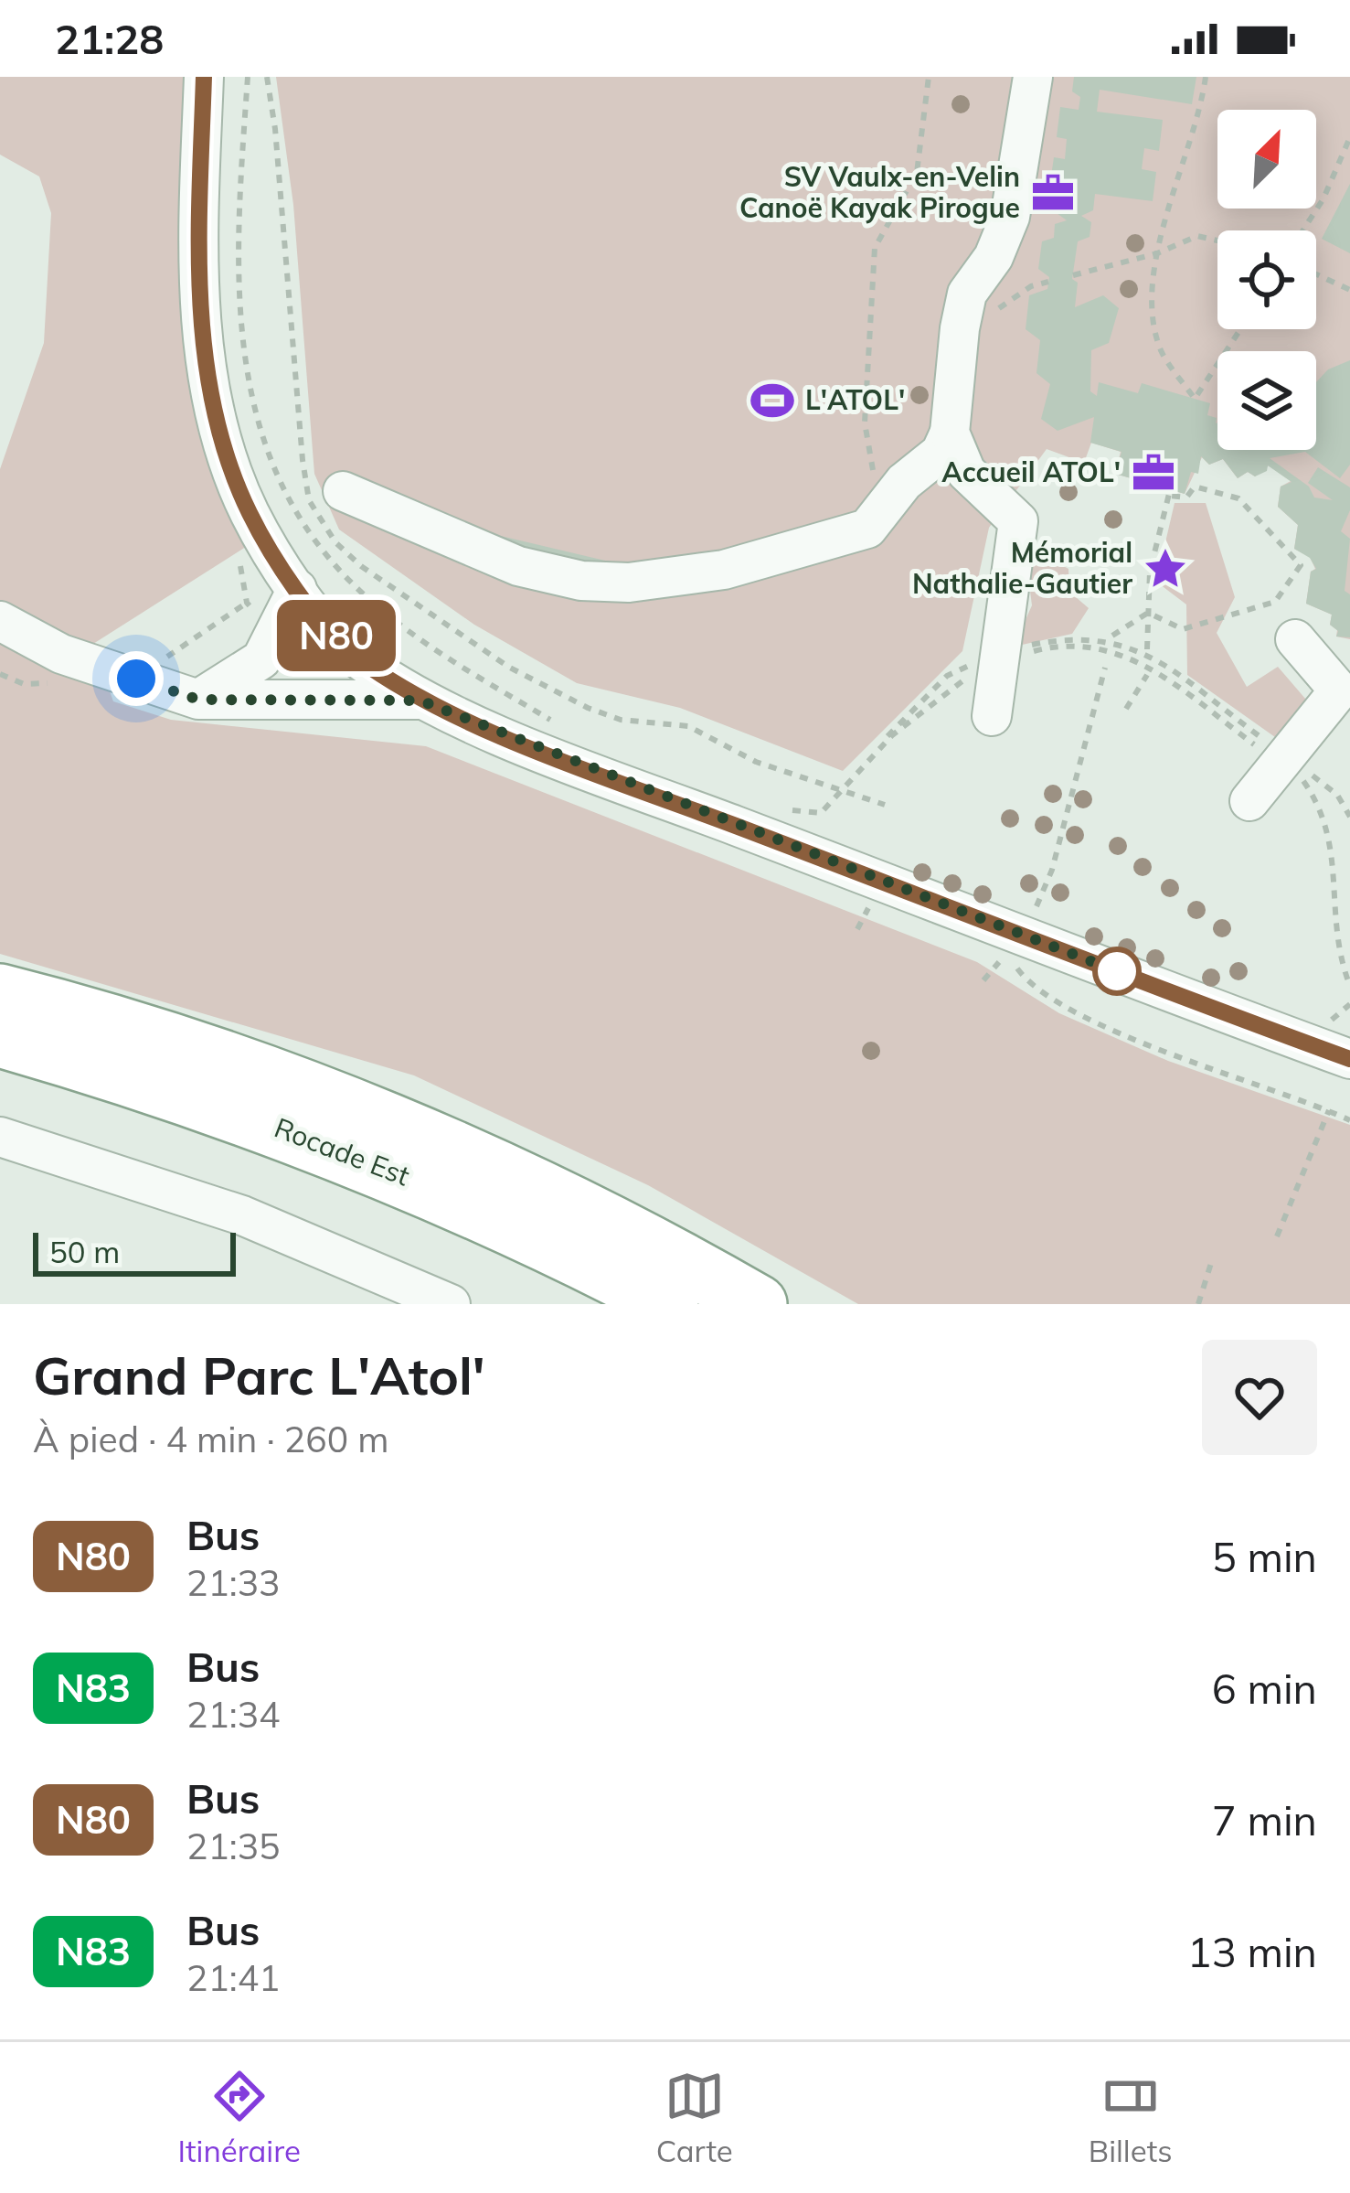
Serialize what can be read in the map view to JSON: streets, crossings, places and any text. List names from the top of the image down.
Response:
{
  "streets": {
    "highway": ["Rocade Est"]
  },
  "places": {
    "office": ["SV Vaulx-en-Velin Canoë Kayak Pirogue", "Accueil ATOL'"],
    "sports": ["L'ATOL'"],
    "place": ["Mémorial Nathalie-Gautier"]
  },
  "lines": ["bus line N80"],
  "scale_bar": "50 m",
  "north": "top right",
  "page": {
    "status": "21:28",
    "on_map": "N80",
    "scale": "50 m",
    "heading": ["Grand Parc L'Atol'", "À pied · 4 min · 260 m"],
    "list": [
      {
        "mark": "N80",
        "name": "Bus",
        "note": "21:33",
        "value": "5 min"
      },
      {
        "mark": "N83",
        "name": "Bus",
        "note": "21:34",
        "value": "6 min"
      },
      {
        "mark": "N80",
        "name": "Bus",
        "note": "21:35",
        "value": "7 min"
      },
      {
        "mark": "N83",
        "name": "Bus",
        "note": "21:41",
        "value": "13 min"
      }
    ],
    "tabs": ["Itinéraire", "Carte", "Billets"]
  }
}
